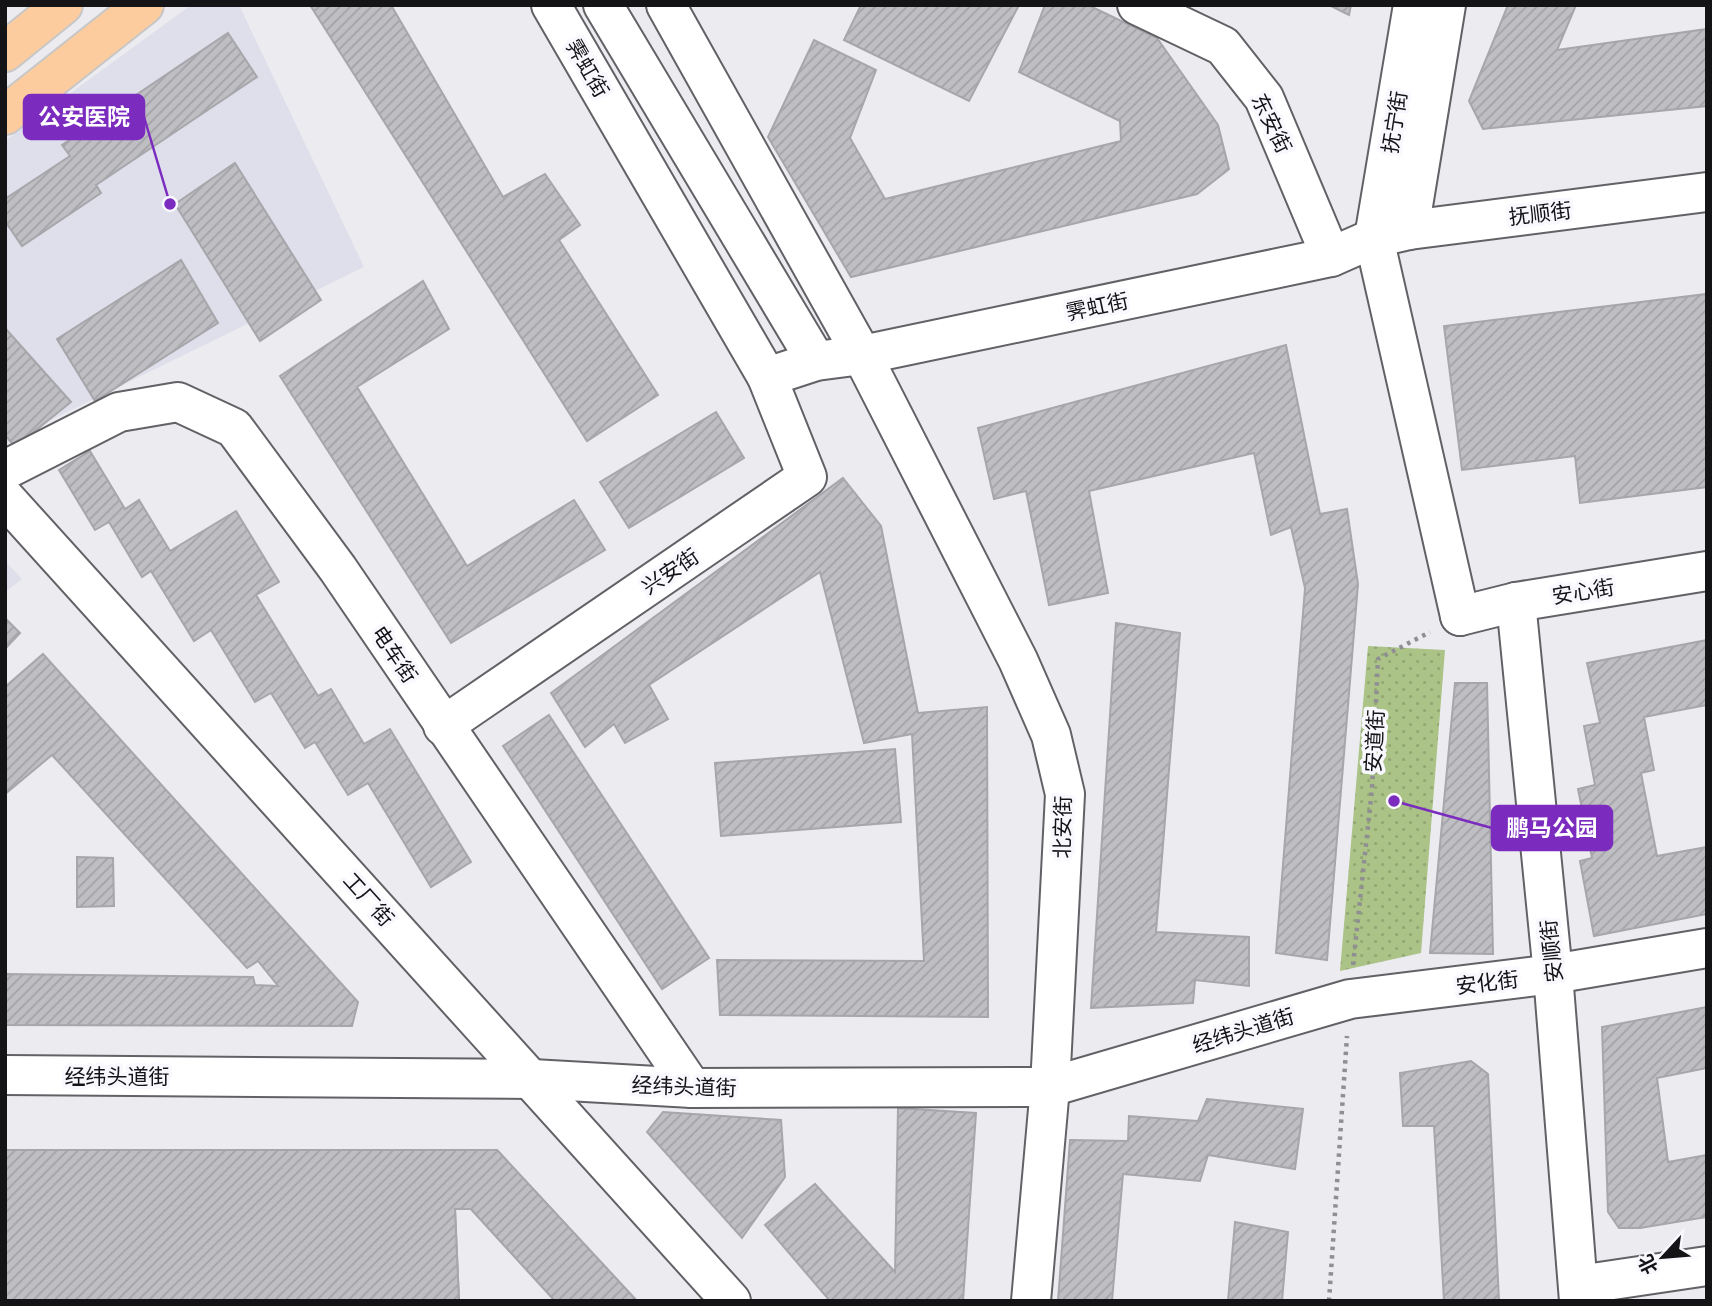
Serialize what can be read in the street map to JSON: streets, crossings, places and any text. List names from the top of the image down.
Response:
{
  "streets": {
    "street": [
      "霁虹街",
      "抚宁街",
      "东安街",
      "抚顺街",
      "兴安街",
      "安心街",
      "电车街",
      "北安街",
      "工厂街",
      "安顺街",
      "安化街",
      "经纬头道街"
    ],
    "path": ["安道街"]
  },
  "crossings": [
    ["霁虹街", "抚宁街"],
    ["霁虹街", "东安街"],
    ["霁虹街", "抚顺街"],
    ["霁虹街", "兴安街"],
    ["霁虹街", "北安街"],
    ["抚宁街", "抚顺街"],
    ["兴安街", "电车街"],
    ["安心街", "安道街"],
    ["安心街", "安顺街"],
    ["电车街", "经纬头道街"],
    ["安道街", "安化街"],
    ["安道街", "经纬头道街"],
    ["北安街", "经纬头道街"],
    ["工厂街", "经纬头道街"],
    ["安顺街", "安化街"],
    ["安化街", "经纬头道街"]
  ],
  "places": ["公安医院", "鹏马公园"],
  "north": "bottom left"
}
